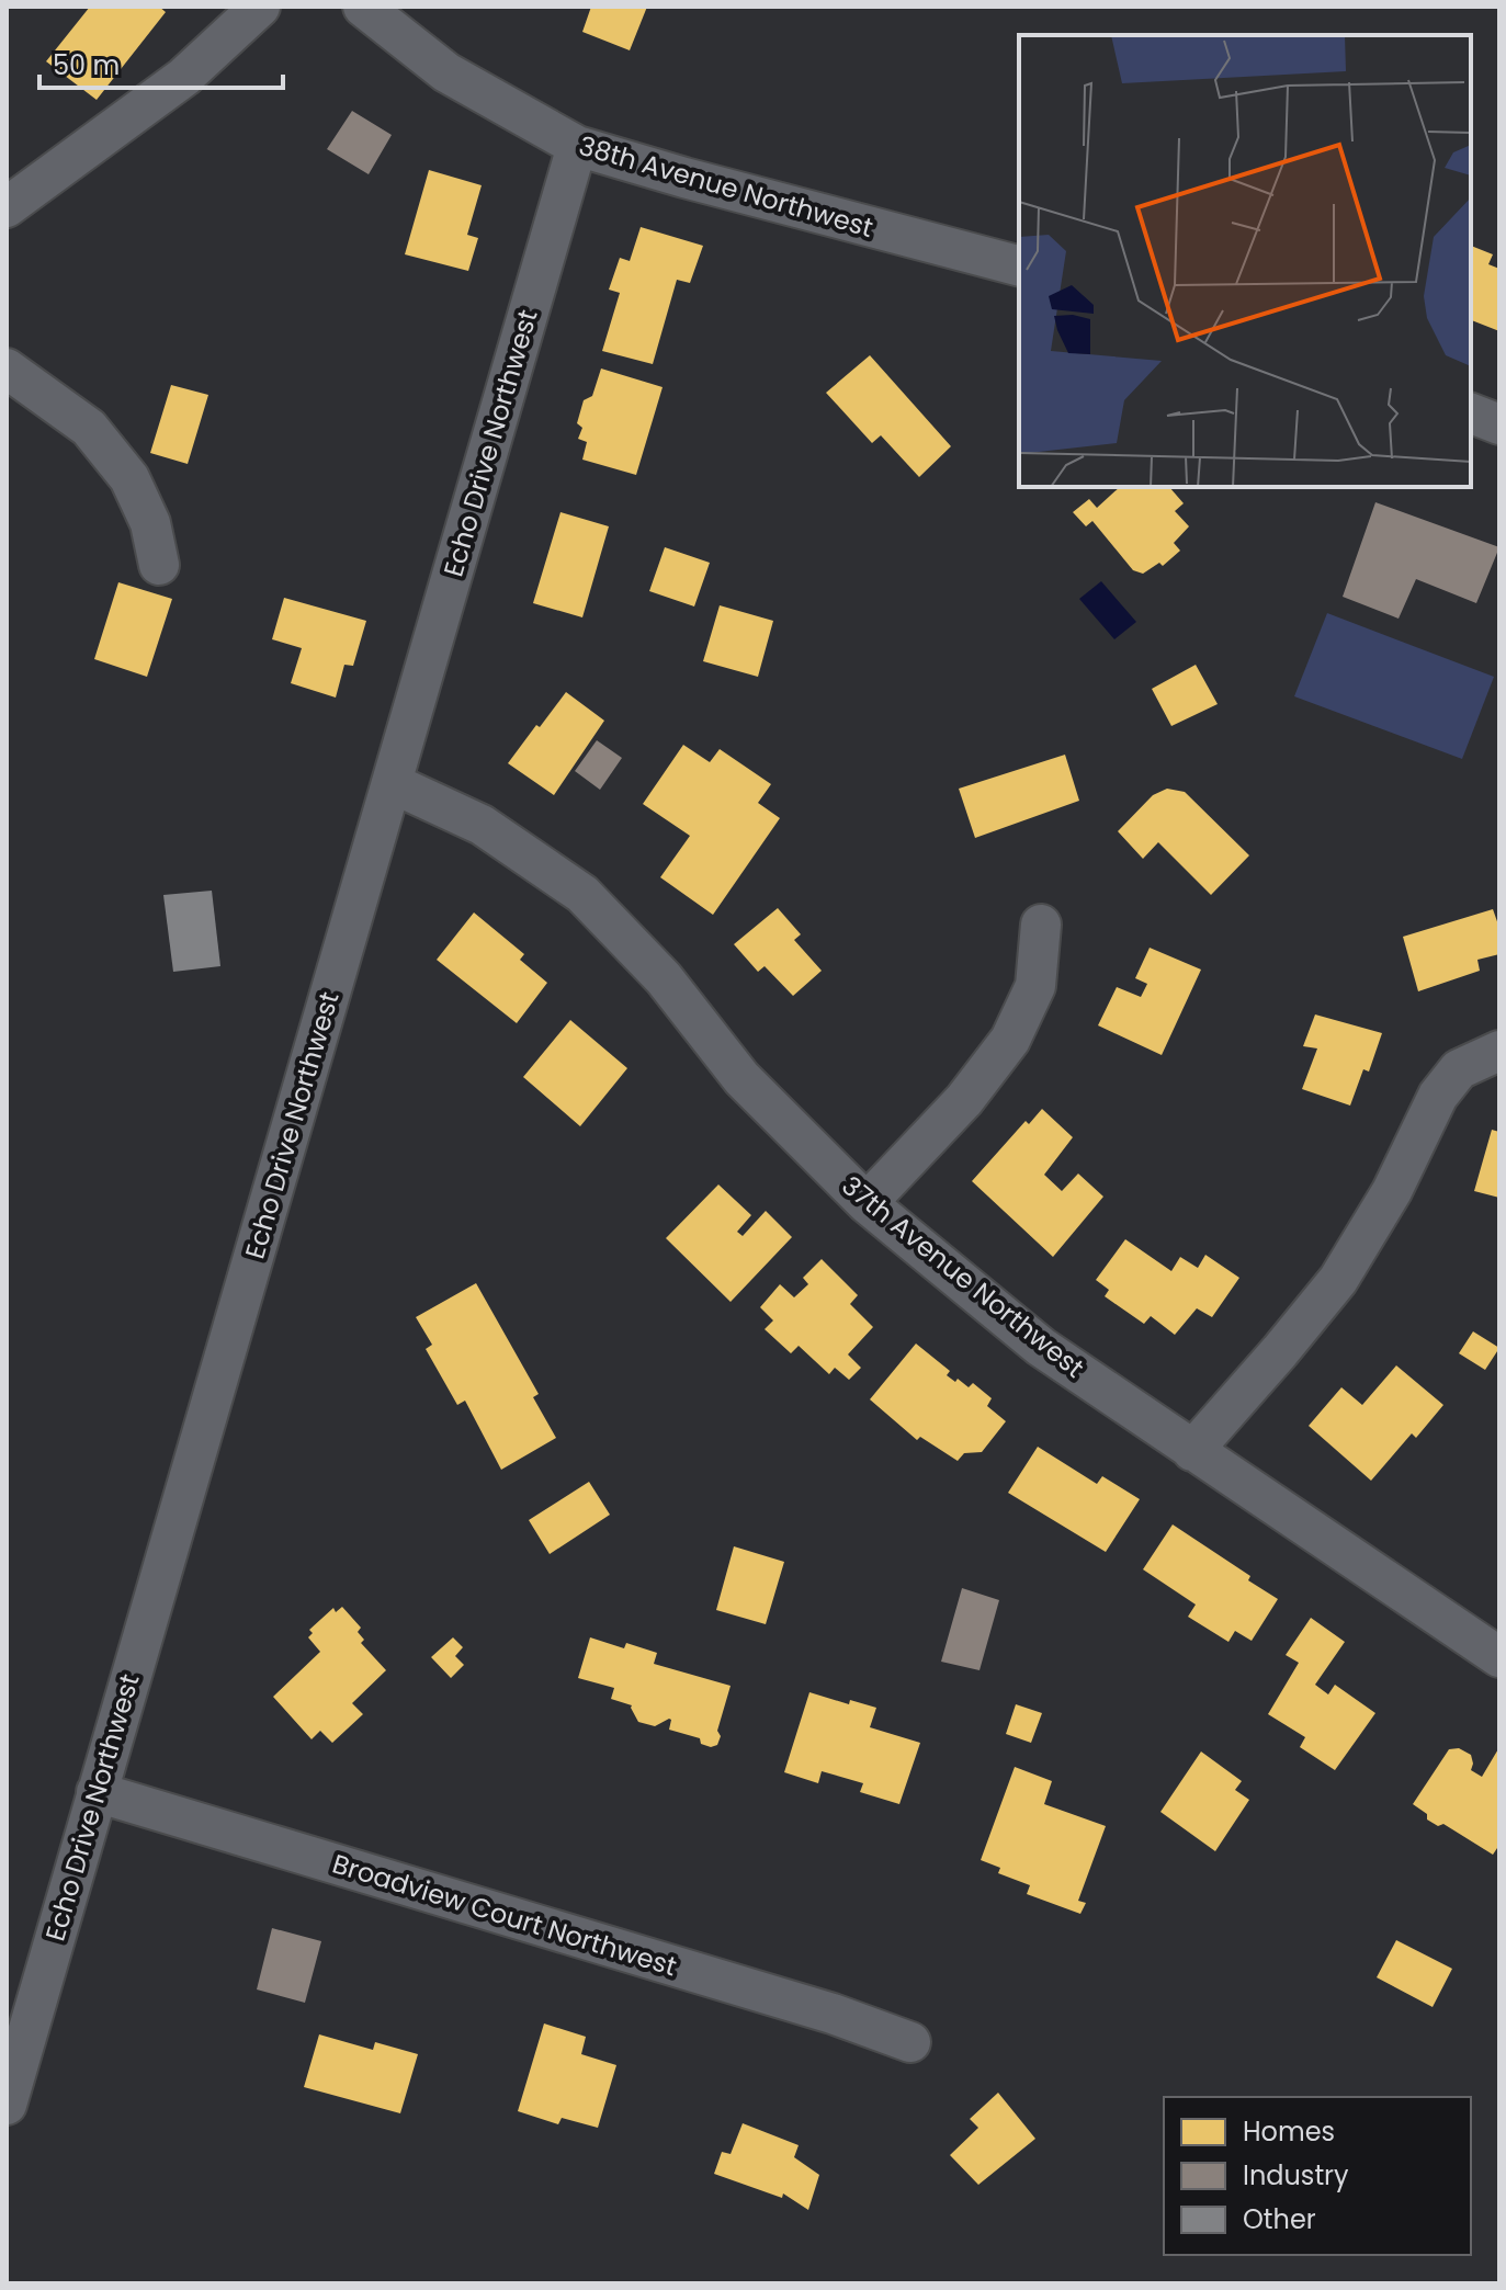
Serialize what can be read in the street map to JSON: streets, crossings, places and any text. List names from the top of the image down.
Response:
{
  "streets": {
    "street": [
      "38th Avenue Northwest",
      "Echo Drive Northwest",
      "37th Avenue Northwest",
      "Broadview Court Northwest"
    ]
  },
  "crossings": [
    ["38th Avenue Northwest", "Echo Drive Northwest"],
    ["Echo Drive Northwest", "37th Avenue Northwest"],
    ["Echo Drive Northwest", "Broadview Court Northwest"]
  ],
  "legend": ["Homes", "Industry", "Other"],
  "scale_bar": "50 m"
}
